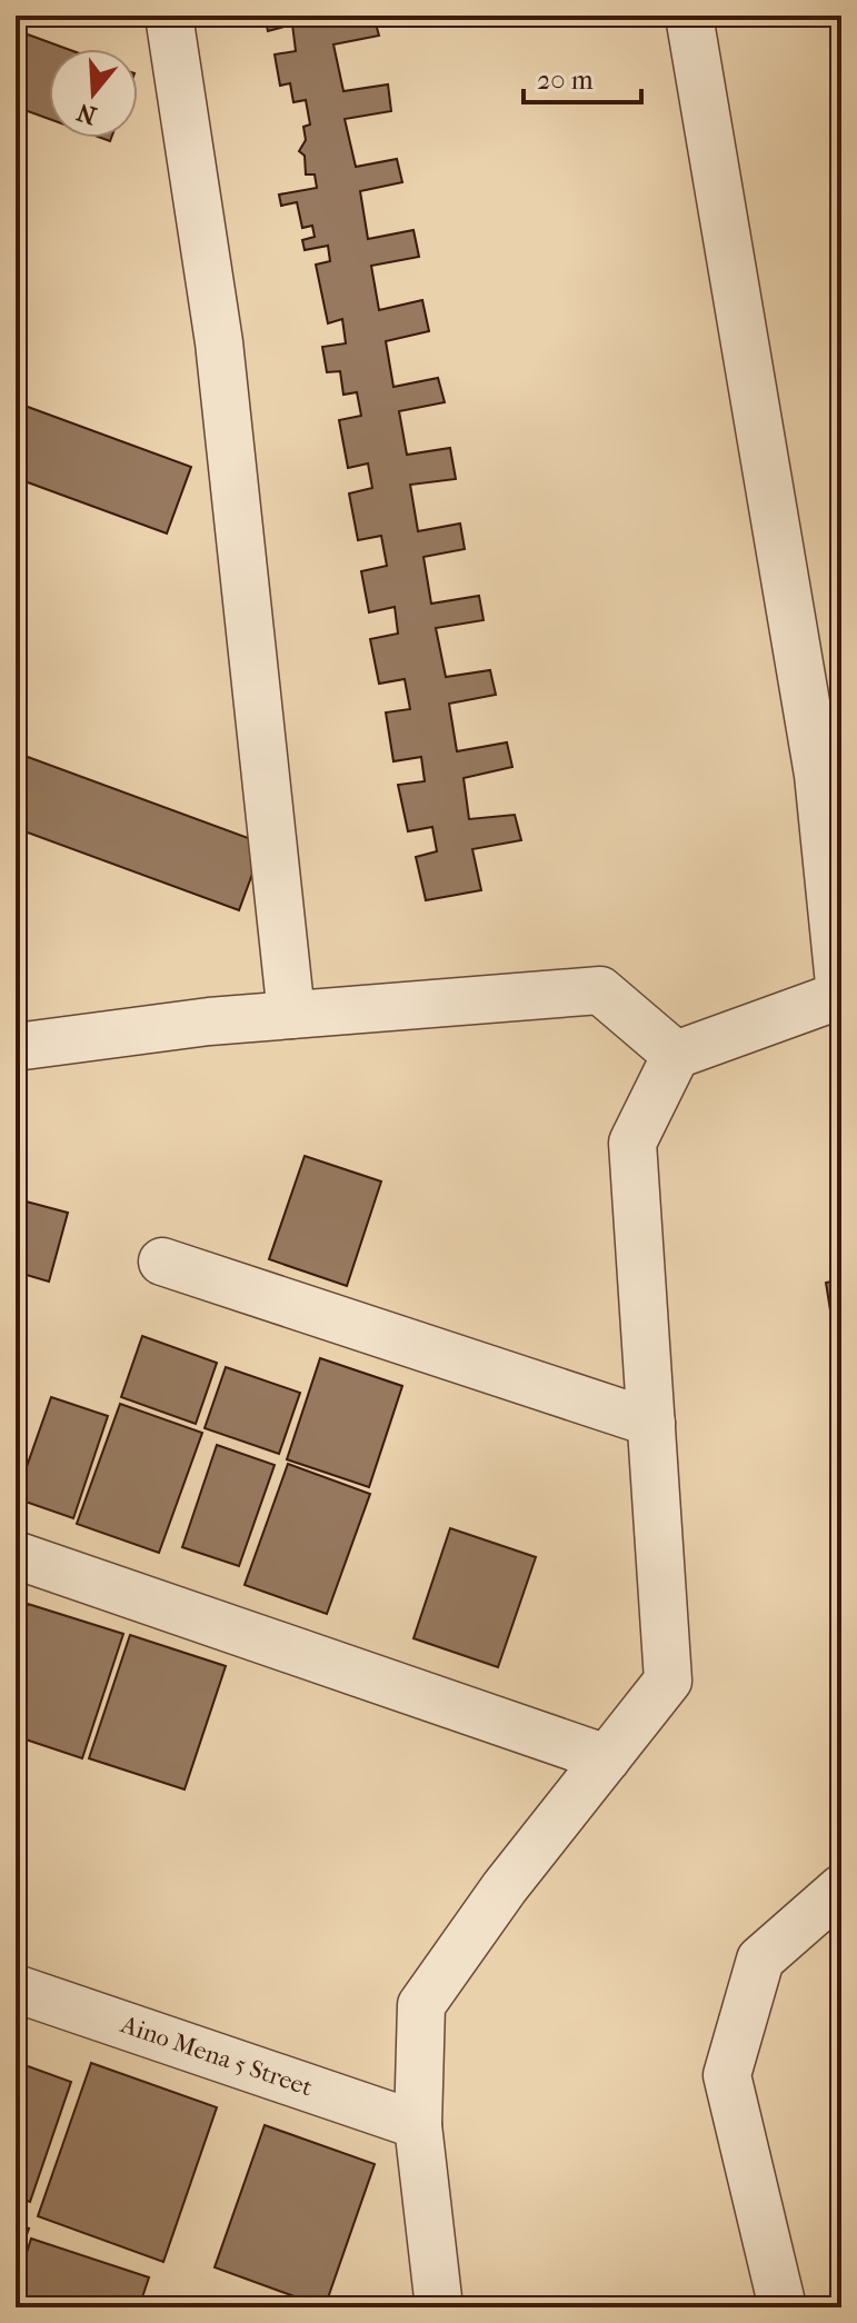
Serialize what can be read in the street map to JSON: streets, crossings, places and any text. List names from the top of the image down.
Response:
{
  "streets": {
    "street": ["Aino Mena 5 Street"]
  },
  "scale_bar": "20 m",
  "north": "bottom"
}
